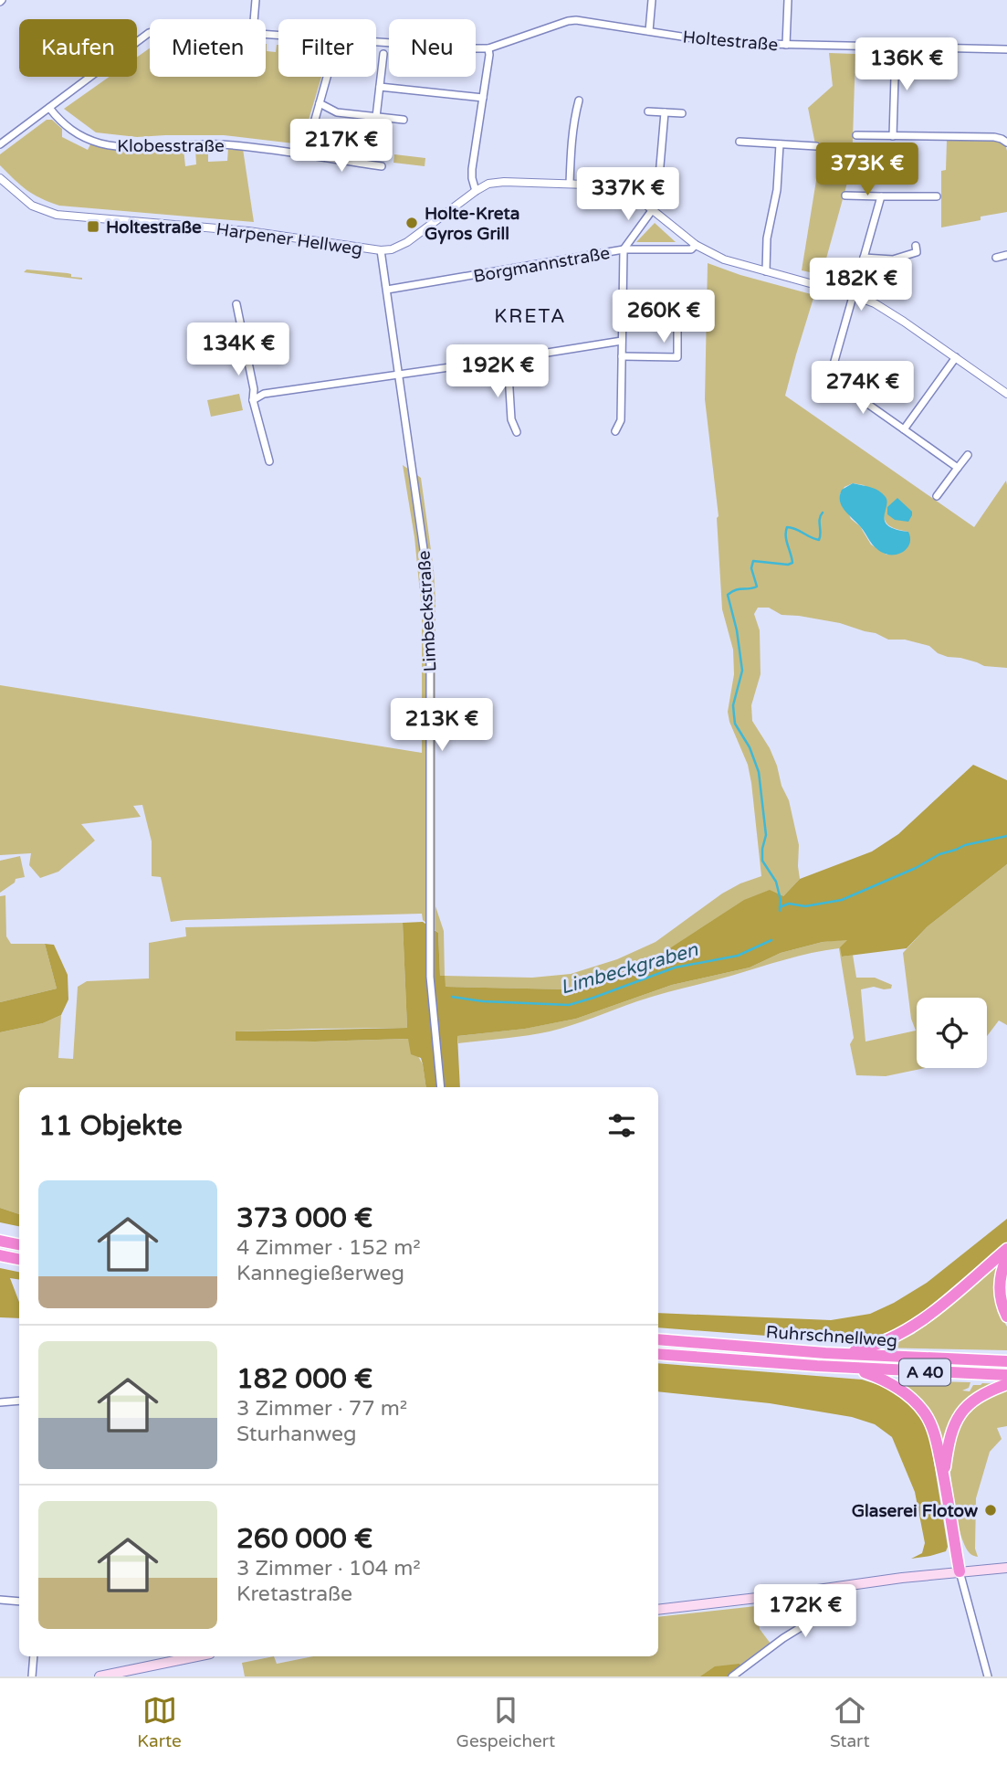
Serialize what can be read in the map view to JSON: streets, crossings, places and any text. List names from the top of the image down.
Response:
{
  "streets": {
    "highway": ["Ruhrschnellweg", "A 40"],
    "street": [
      "Holtestraße",
      "Klobesstraße",
      "Harpener Hellweg",
      "Borgmannstraße",
      "Limbeckstraße"
    ]
  },
  "crossings": [
    ["Holtestraße", "Klobesstraße"],
    ["Harpener Hellweg", "Borgmannstraße"],
    ["Harpener Hellweg", "Limbeckstraße"],
    ["Borgmannstraße", "Limbeckstraße"]
  ],
  "districts": ["KRETA"],
  "water": ["Limbeckgraben"],
  "places": {
    "other": ["Holte-Kreta Gyros Grill", "Glaserei Flotow"],
    "transit": ["Holtestraße"]
  },
  "page": {
    "chip": [
      "Kaufen",
      "Mieten",
      "Filter",
      "Neu"
    ],
    "price": [
      "136K €",
      "217K €",
      "373K €",
      "337K €",
      "182K €",
      "260K €",
      "134K €",
      "192K €",
      "274K €",
      "213K €",
      "172K €"
    ],
    "heading": "11 Objekte",
    "list": [
      {
        "name": "373 000 €",
        "note": "4 Zimmer · 152 m² · Kannegießerweg"
      },
      {
        "name": "182 000 €",
        "note": "3 Zimmer · 77 m² · Sturhanweg"
      },
      {
        "name": "260 000 €",
        "note": "3 Zimmer · 104 m² · Kretastraße"
      }
    ],
    "tabs": ["Karte", "Gespeichert", "Start"]
  }
}
